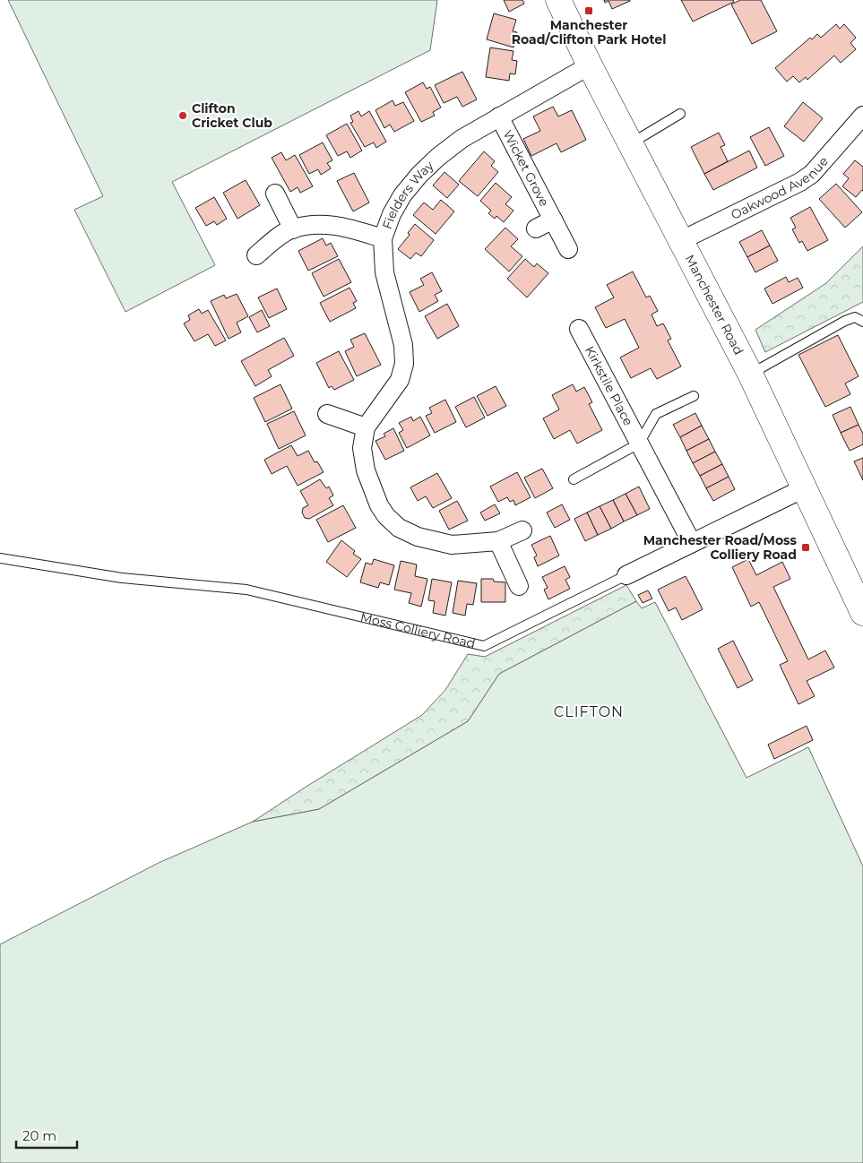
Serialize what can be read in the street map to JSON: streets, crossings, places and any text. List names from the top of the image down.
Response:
{
  "streets": {
    "main road": ["Manchester Road"],
    "street": [
      "Wicket Grove",
      "Oakwood Avenue",
      "Fielders Way",
      "Kirkstile Place",
      "Moss Colliery Road"
    ]
  },
  "crossings": [
    ["Wicket Grove", "Fielders Way"],
    ["Oakwood Avenue", "Manchester Road"],
    ["Fielders Way", "Manchester Road"],
    ["Manchester Road", "Moss Colliery Road"],
    ["Kirkstile Place", "Moss Colliery Road"]
  ],
  "districts": ["CLIFTON"],
  "places": {
    "transit": ["Manchester Road/Clifton Park Hotel", "Manchester Road/Moss Colliery Road"],
    "other": ["Clifton Cricket Club"]
  },
  "scale_bar": "20 m"
}
